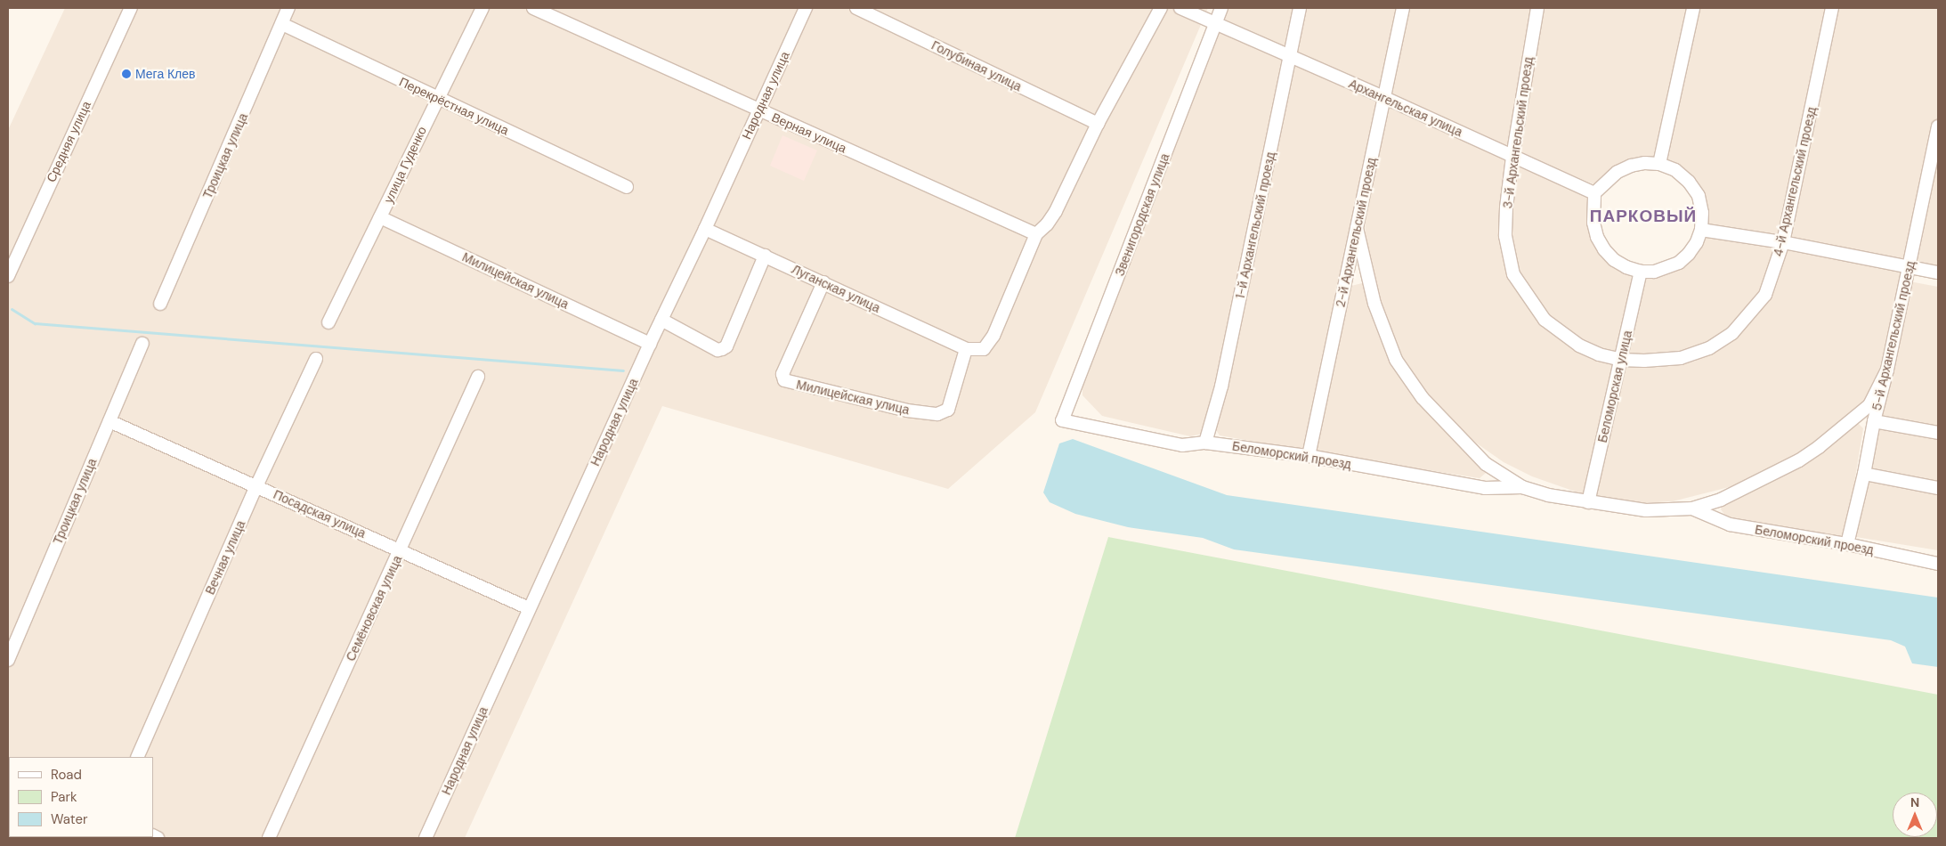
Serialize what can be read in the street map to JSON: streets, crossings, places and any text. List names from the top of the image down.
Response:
{
  "streets": {
    "street": [
      "Голубиная улица",
      "Народная улица",
      "Перекрёстная улица",
      "Архангельская улица",
      "Верная улица",
      "3-й Архангельский проезд",
      "Средняя улица",
      "Троицкая улица",
      "улица Гуденко",
      "4-й Архангельский проезд",
      "Звенигородская улица",
      "1-й Архангельский проезд",
      "2-й Архангельский проезд",
      "Милицейская улица",
      "Луганская улица",
      "5-й Архангельский проезд",
      "Беломорская улица",
      "Беломорский проезд",
      "Посадская улица",
      "Вечная улица",
      "Семёновская улица"
    ]
  },
  "crossings": [
    ["Народная улица", "Верная улица"],
    ["Народная улица", "Милицейская улица"],
    ["Народная улица", "Луганская улица"],
    ["Народная улица", "Посадская улица"],
    ["Перекрёстная улица", "Троицкая улица"],
    ["Перекрёстная улица", "улица Гуденко"],
    ["Архангельская улица", "3-й Архангельский проезд"],
    ["Архангельская улица", "Звенигородская улица"],
    ["Архангельская улица", "1-й Архангельский проезд"],
    ["Архангельская улица", "2-й Архангельский проезд"],
    ["Архангельская улица", "Беломорская улица"],
    ["3-й Архангельский проезд", "4-й Архангельский проезд"],
    ["3-й Архангельский проезд", "Беломорская улица"],
    ["Троицкая улица", "Посадская улица"],
    ["улица Гуденко", "Милицейская улица"],
    ["4-й Архангельский проезд", "Беломорская улица"],
    ["Звенигородская улица", "Беломорский проезд"],
    ["1-й Архангельский проезд", "Беломорский проезд"],
    ["2-й Архангельский проезд", "Беломорский проезд"],
    ["Милицейская улица", "Луганская улица"],
    ["5-й Архангельский проезд", "Беломорский проезд"],
    ["Беломорская улица", "Беломорский проезд"],
    ["Посадская улица", "Вечная улица"],
    ["Посадская улица", "Семёновская улица"]
  ],
  "districts": ["ПАРКОВЫЙ"],
  "places": ["Мега Клев"],
  "legend": ["Road", "Park", "Water"],
  "north": "top"
}
